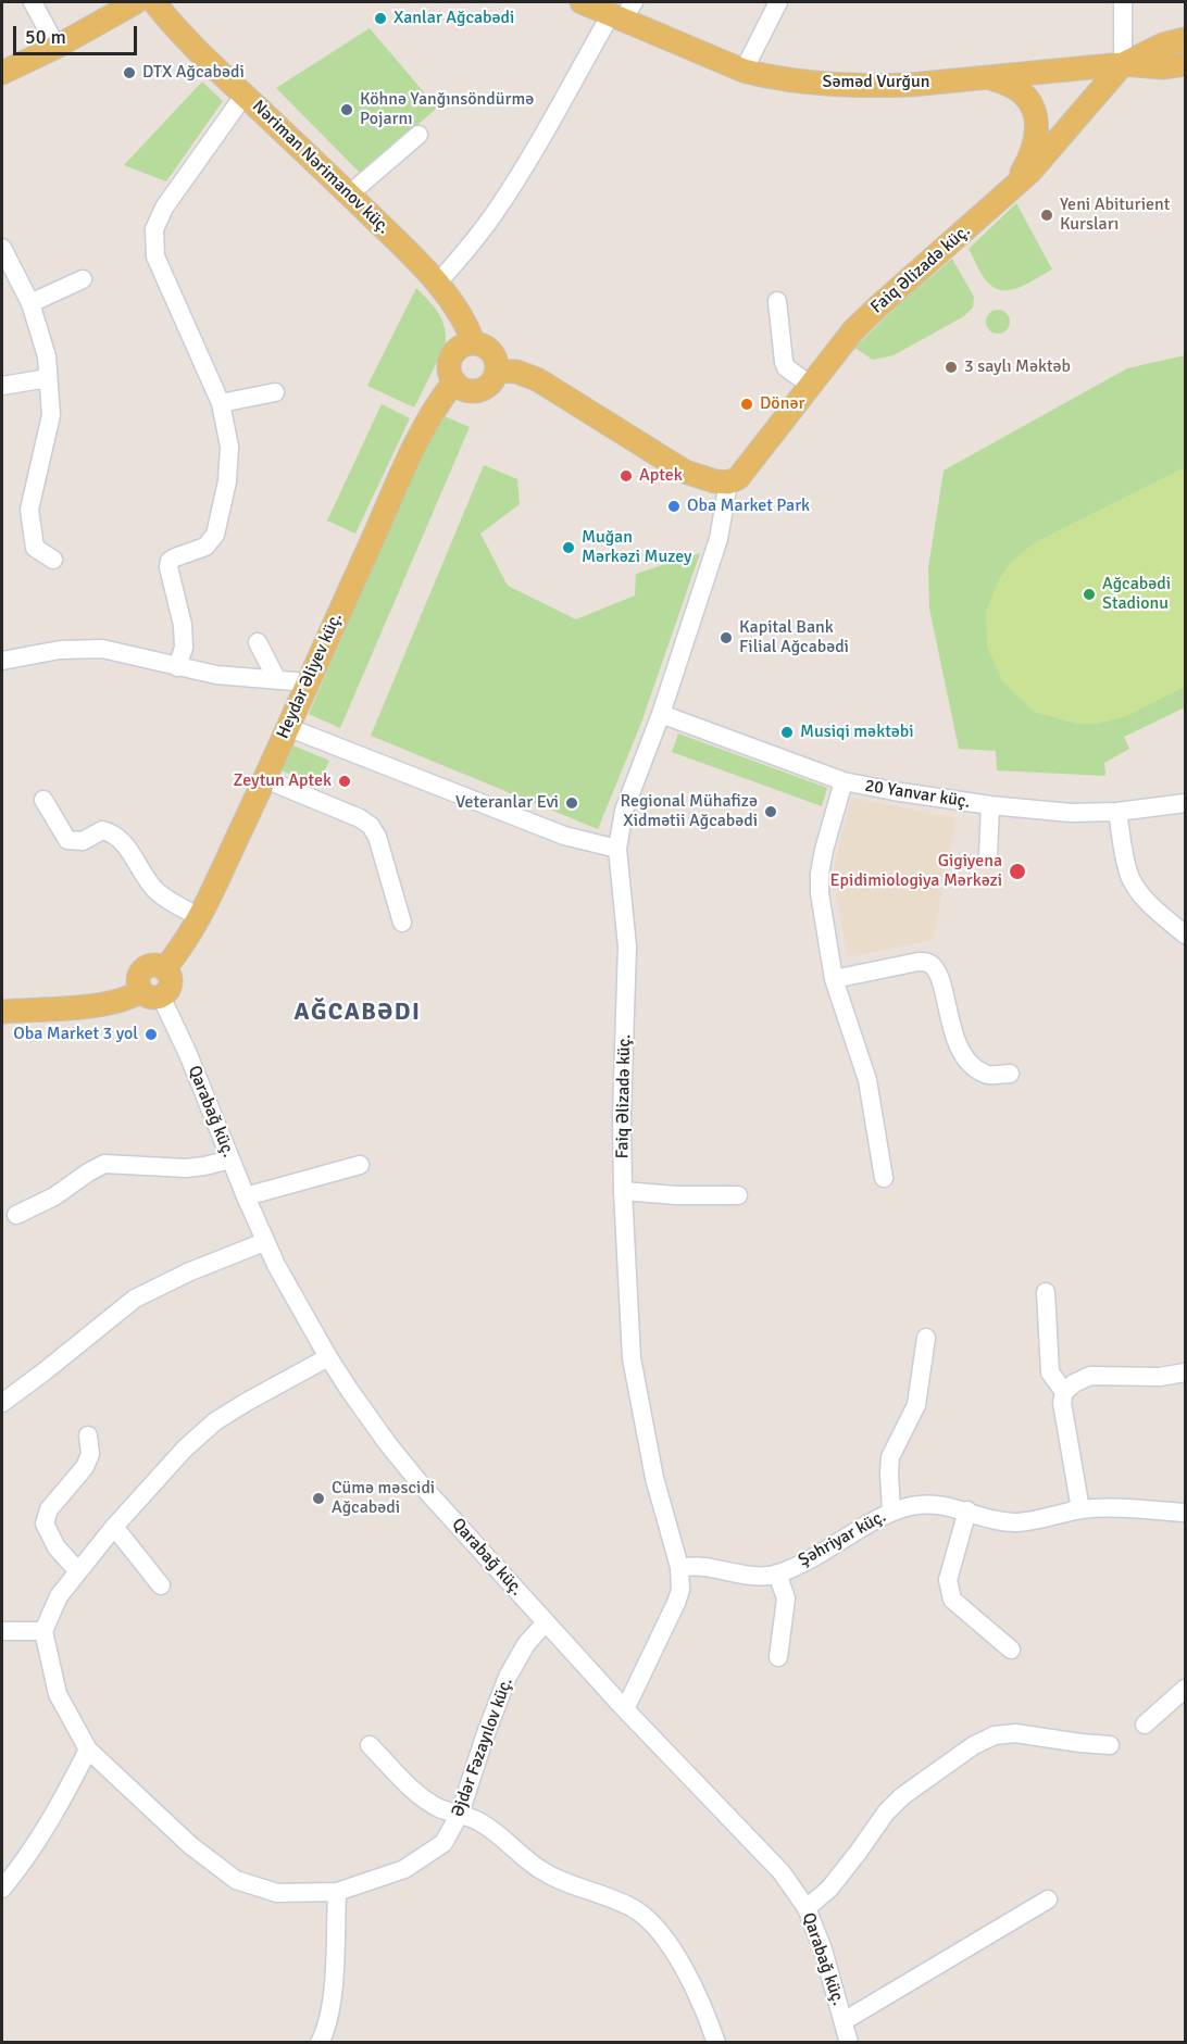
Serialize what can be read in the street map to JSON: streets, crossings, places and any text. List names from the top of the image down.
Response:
{
  "streets": {
    "main road": [
      "Səməd Vurğun",
      "Nəriman Nərimanov küç.",
      "Faiq Əlizadə küç.",
      "Heydər Əliyev küç."
    ],
    "street": [
      "20 Yanvar küç.",
      "Qarabağ küç.",
      "Şəhriyar küç.",
      "Əjdər Fəzayılov küç."
    ]
  },
  "crossings": [
    ["Səməd Vurğun", "Faiq Əlizadə küç."],
    ["Nəriman Nərimanov küç.", "Heydər Əliyev küç."],
    ["Faiq Əlizadə küç.", "20 Yanvar küç."],
    ["Faiq Əlizadə küç.", "Qarabağ küç."],
    ["Faiq Əlizadə küç.", "Şəhriyar küç."],
    ["Heydər Əliyev küç.", "Qarabağ küç."],
    ["Qarabağ küç.", "Əjdər Fəzayılov küç."]
  ],
  "districts": ["AĞCABƏDI"],
  "places": [
    "Xanlar Ağcabədi",
    "DTX Ağcabədi",
    "Köhnə Yanğınsöndürmə Pojarnı",
    "Yeni Abiturient Kursları",
    "3 saylı Məktəb",
    "Dönər",
    "Aptek",
    "Oba Market Park",
    "Muğan Mərkəzi Muzey",
    "Ağcabədi Stadionu",
    "Kapital Bank Filial Ağcabədi",
    "Musiqi məktəbi",
    "Zeytun Aptek",
    "Veteranlar Evi",
    "Regional Mühafizə Xidmətii Ağcabədi",
    "Gigiyena Epidimiologiya Mərkəzi",
    "Oba Market 3 yol",
    "Cümə məscidi Ağcabədi"
  ],
  "scale_bar": "50 m"
}
